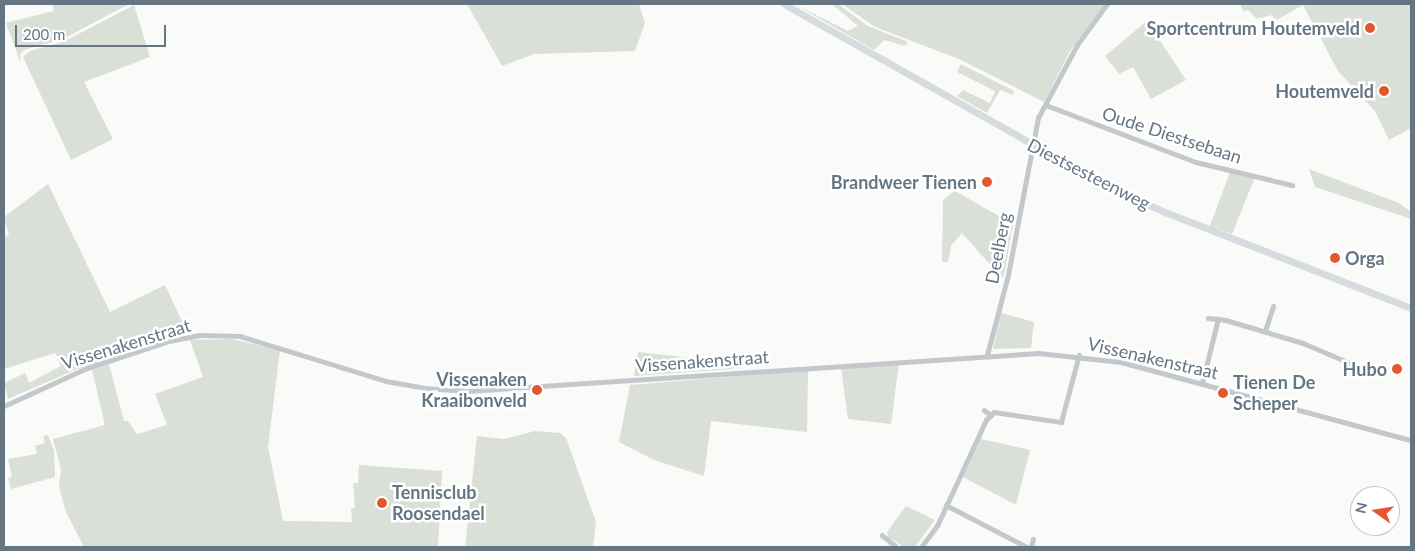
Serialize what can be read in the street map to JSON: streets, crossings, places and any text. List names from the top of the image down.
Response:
{
  "streets": {
    "main road": ["Diestsesteenweg"],
    "street": ["Oude Diestsebaan", "Deelberg", "Vissenakenstraat"]
  },
  "crossings": [
    ["Oude Diestsebaan", "Deelberg"],
    ["Diestsesteenweg", "Deelberg"],
    ["Deelberg", "Vissenakenstraat"]
  ],
  "places": [
    "Sportcentrum Houtemveld",
    "Houtemveld",
    "Brandweer Tienen",
    "Orga",
    "Hubo",
    "Vissenaken Kraaibonveld",
    "Tienen De Scheper",
    "Tennisclub Roosendael"
  ],
  "scale_bar": "200 m",
  "north": "left"
}
